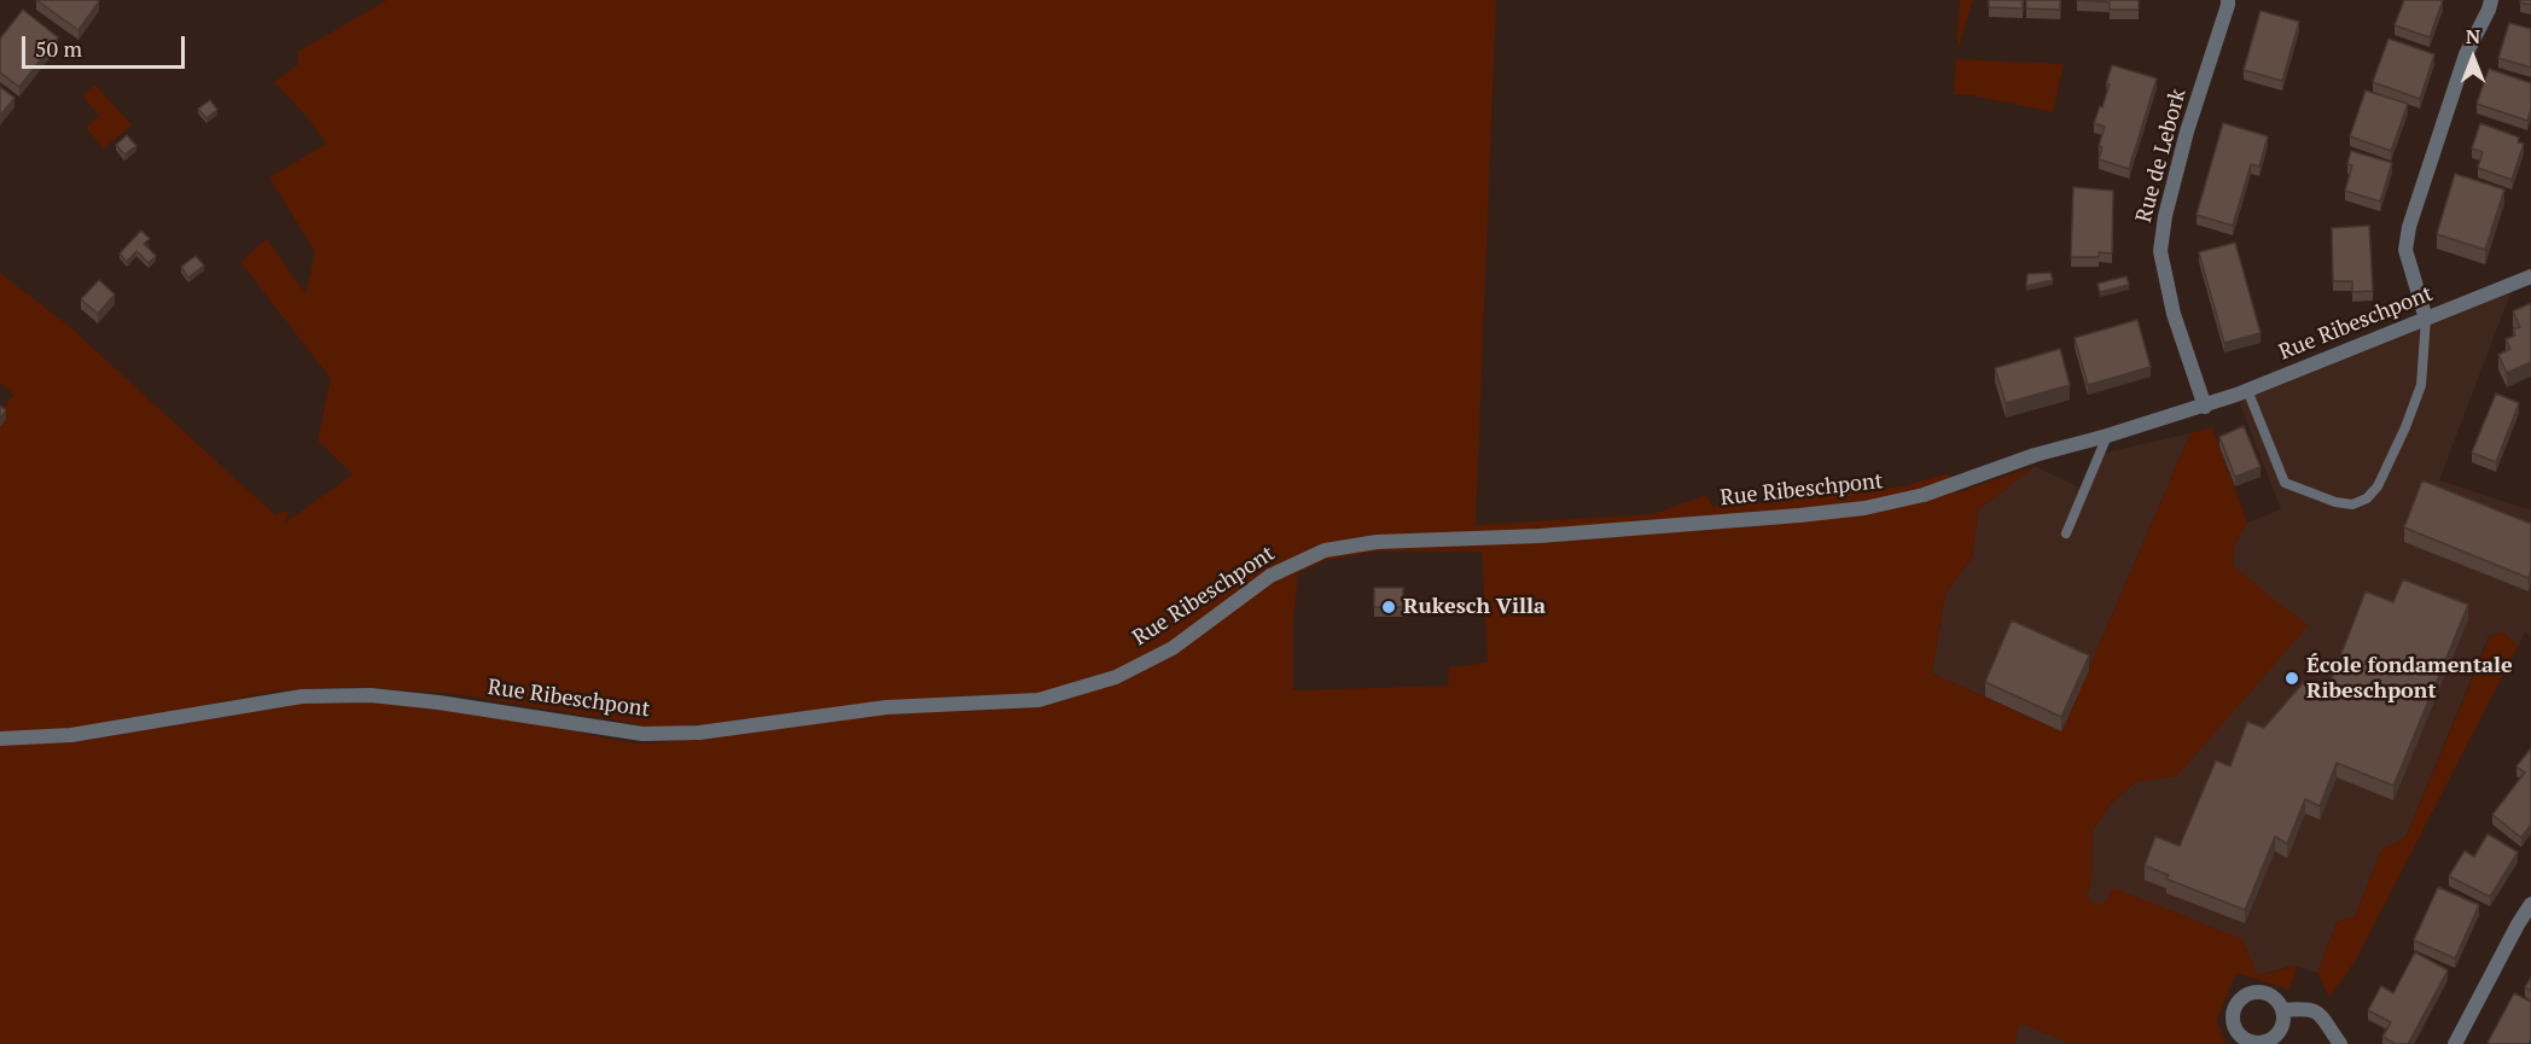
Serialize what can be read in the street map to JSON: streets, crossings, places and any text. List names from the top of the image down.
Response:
{
  "streets": {
    "street": ["Rue de Lebork", "Rue Ribeschpont"]
  },
  "crossings": [
    ["Rue de Lebork", "Rue Ribeschpont"]
  ],
  "places": ["Rukesch Villa", "École fondamentale Ribeschpont"],
  "scale_bar": "50 m",
  "north": "top"
}
